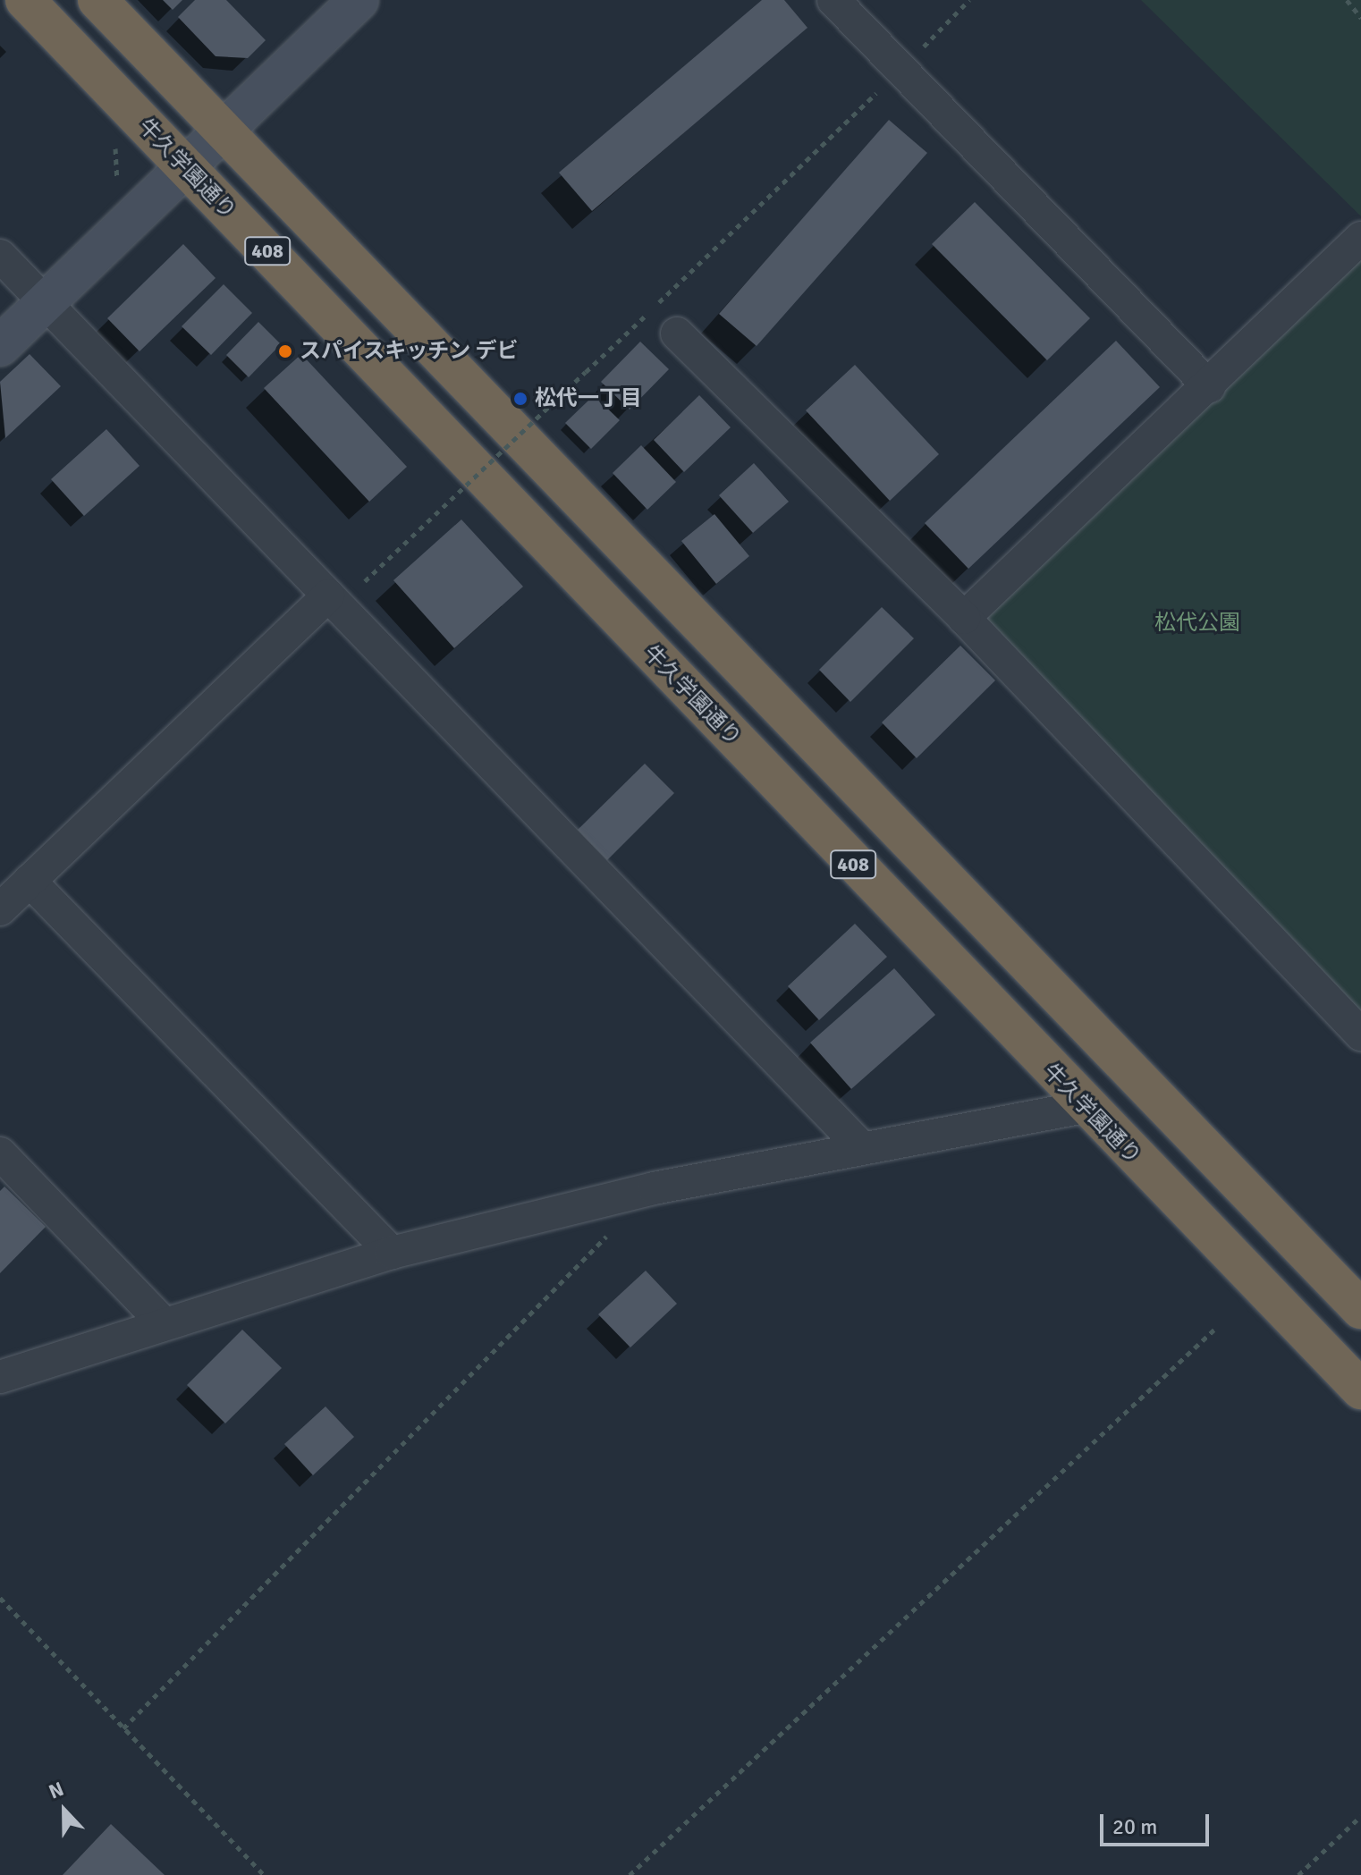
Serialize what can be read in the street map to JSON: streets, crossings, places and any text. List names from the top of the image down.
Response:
{
  "streets": {
    "highway": ["牛久学園通り", "408"]
  },
  "parks": ["松代公園"],
  "places": ["スパイスキッチン デビ", "松代一丁目"],
  "scale_bar": "20 m",
  "north": "top"
}
